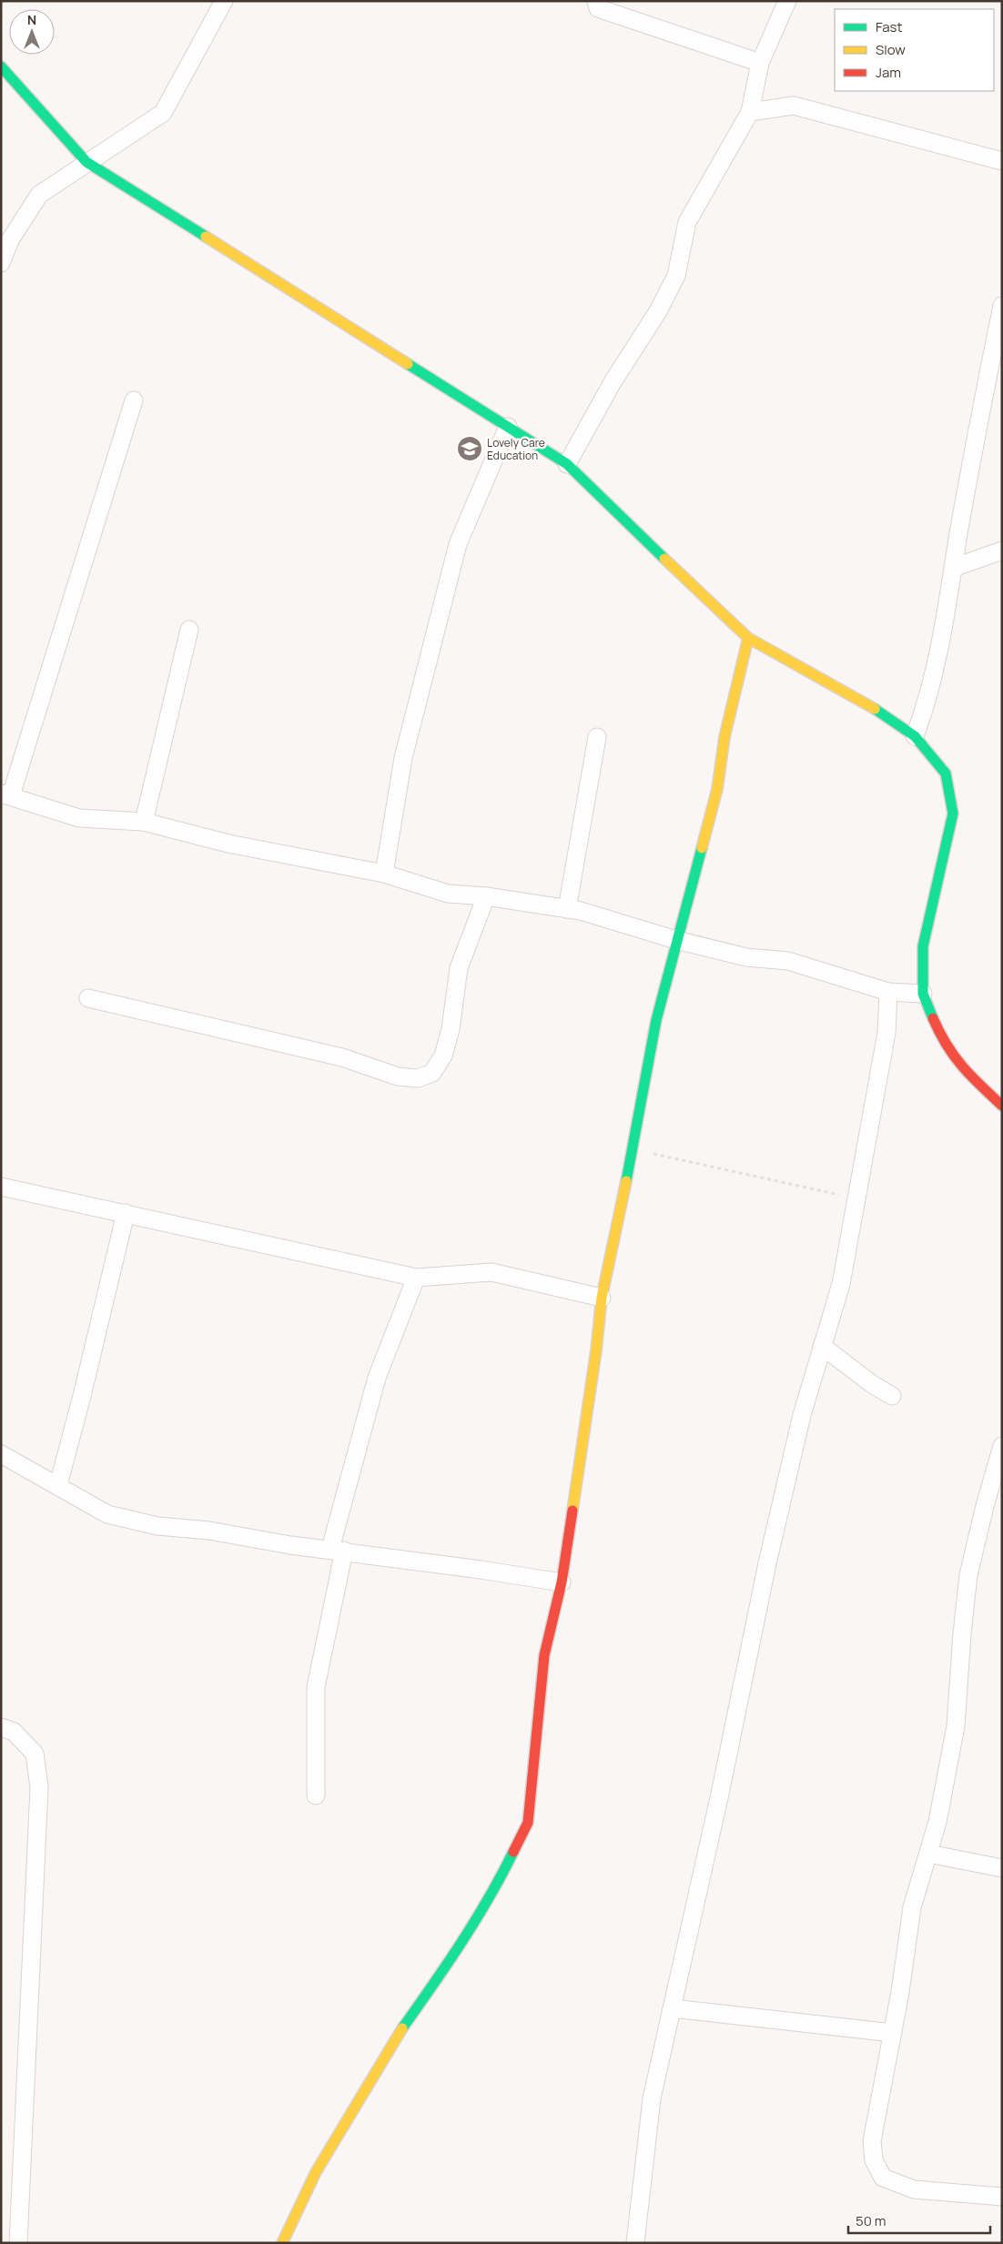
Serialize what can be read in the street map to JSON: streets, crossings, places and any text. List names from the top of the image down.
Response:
{
  "places": {
    "school or university": ["Lovely Care Education"]
  },
  "legend": ["Fast", "Slow", "Jam"],
  "scale_bar": "50 m",
  "north": "top"
}
